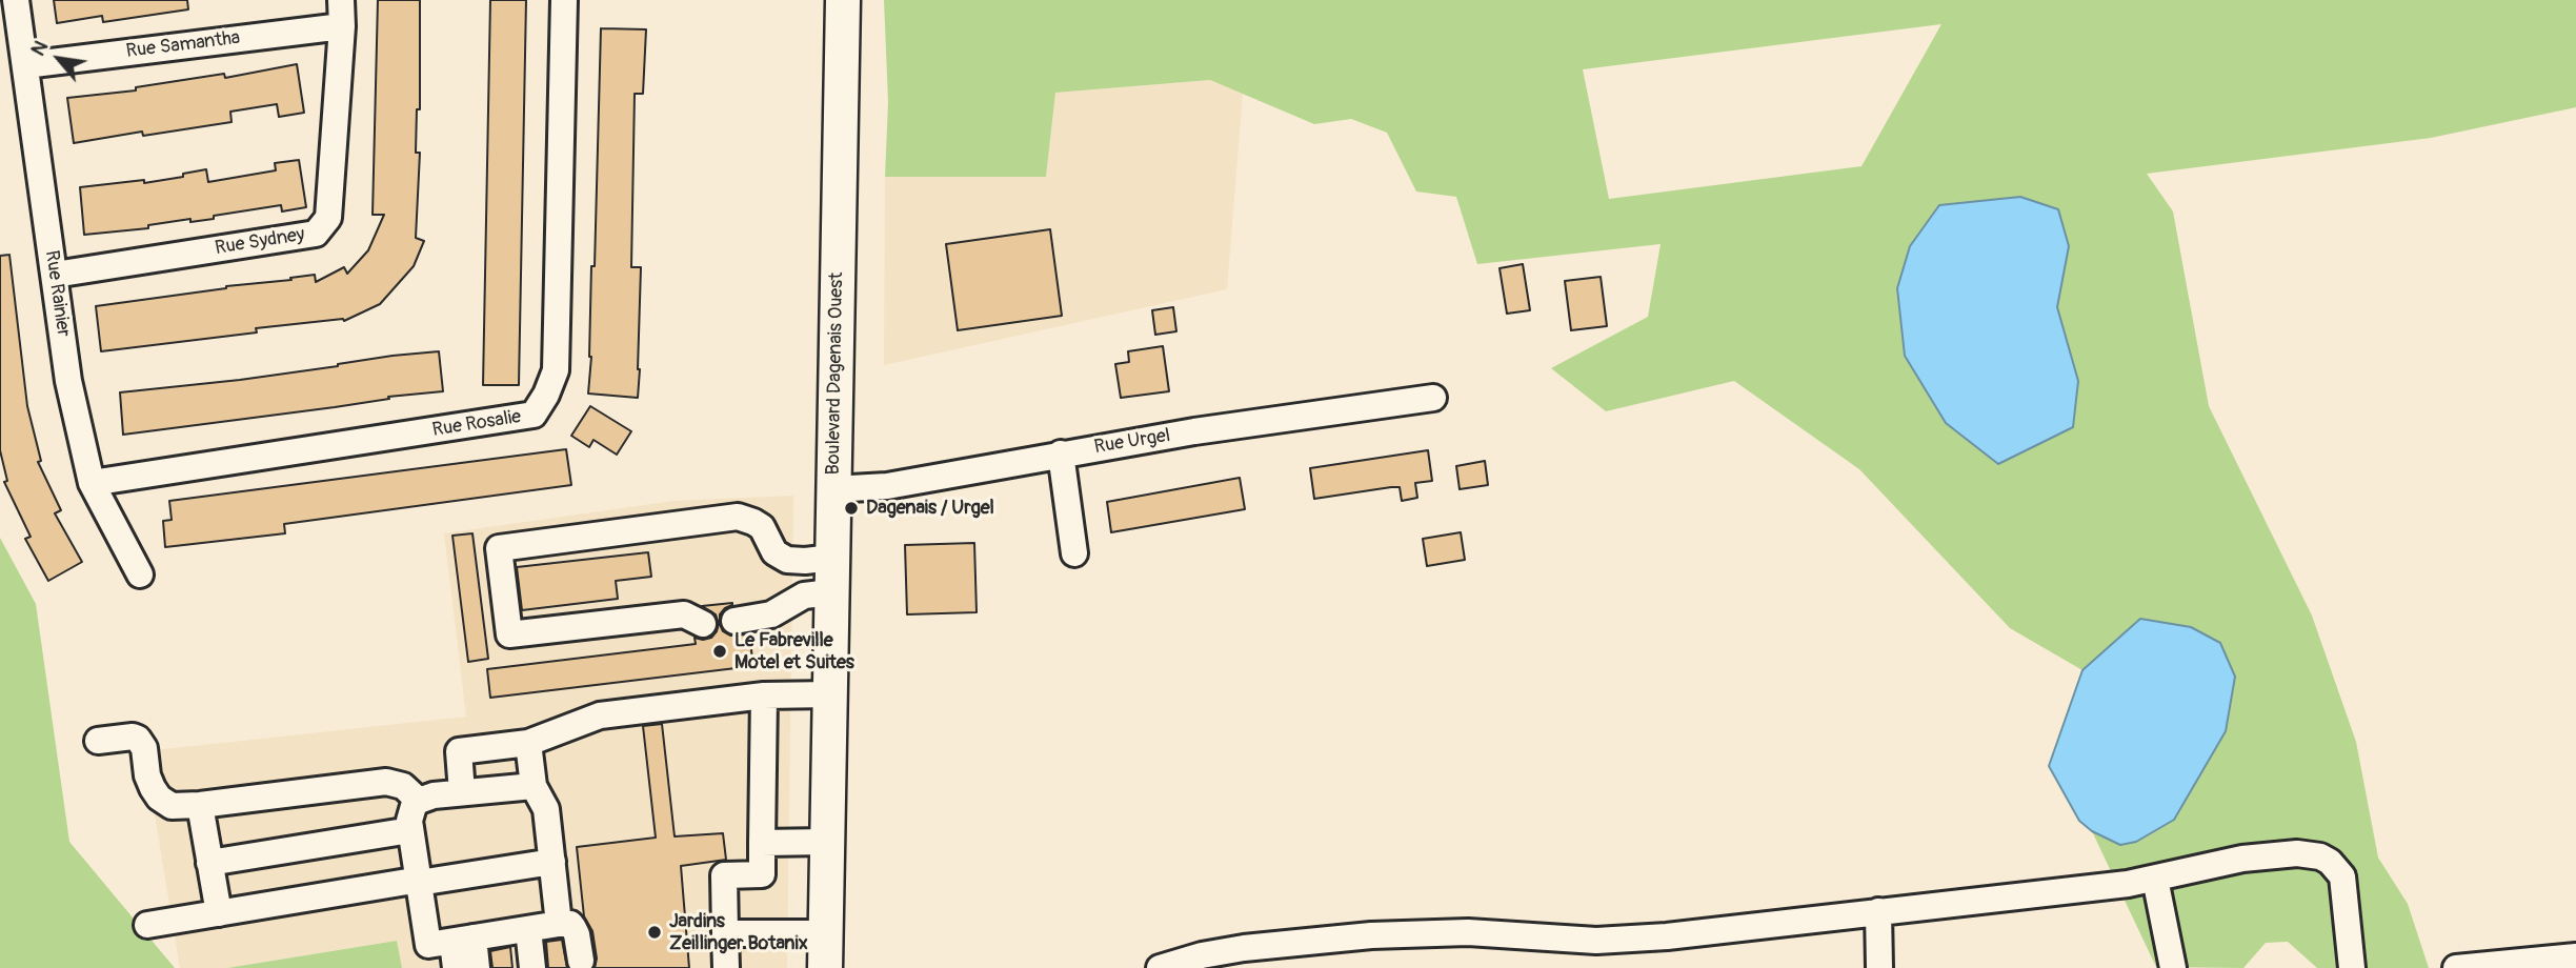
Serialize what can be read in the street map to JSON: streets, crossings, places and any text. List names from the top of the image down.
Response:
{
  "streets": {
    "main road": ["Boulevard Dagenais Ouest"],
    "street": [
      "Rue Samantha",
      "Rue Sydney",
      "Rue Rainier",
      "Rue Rosalie",
      "Rue Urgel"
    ]
  },
  "crossings": [
    ["Rue Samantha", "Rue Sydney"],
    ["Rue Samantha", "Rue Rainier"],
    ["Rue Sydney", "Rue Rainier"],
    ["Rue Rainier", "Rue Rosalie"],
    ["Boulevard Dagenais Ouest", "Rue Urgel"]
  ],
  "places": ["Dagenais / Urgel", "Le Fabreville Motel et Suites", "Jardins Zeillinger Botanix"],
  "north": "top left"
}
